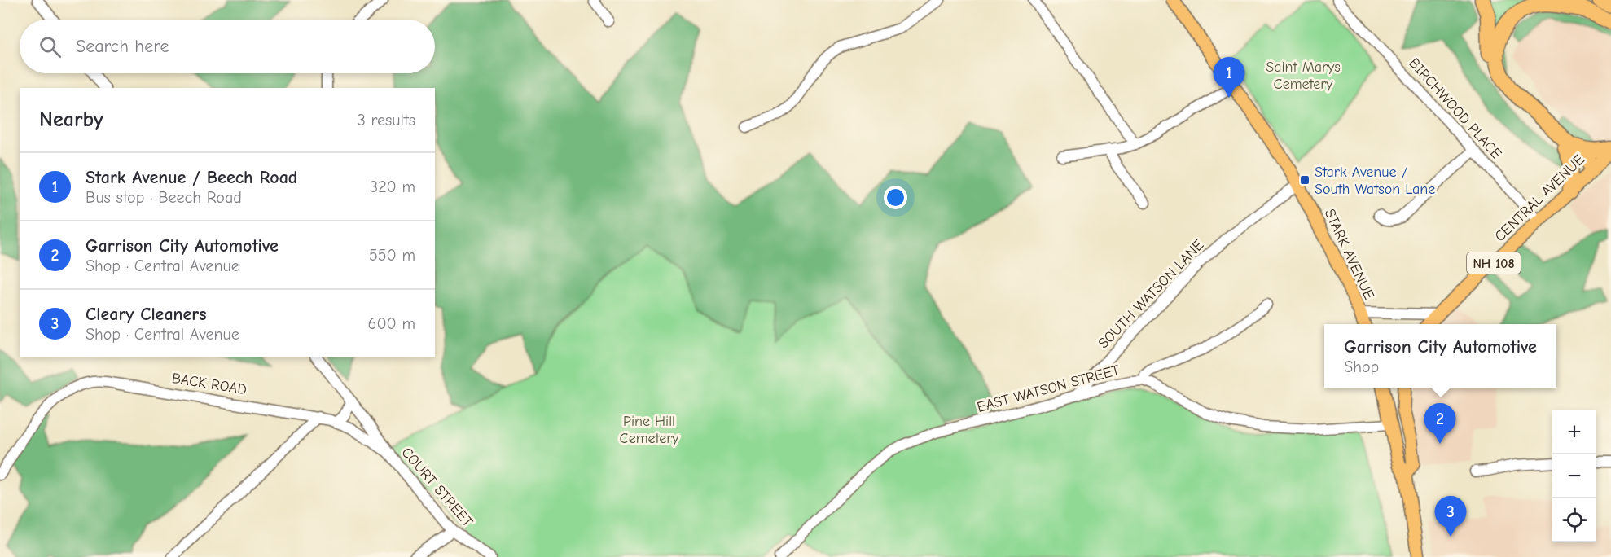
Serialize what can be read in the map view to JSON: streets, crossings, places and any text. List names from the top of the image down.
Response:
{
  "streets": {
    "main road": ["CENTRAL AVENUE", "STARK AVENUE", "NH 108"],
    "street": [
      "BIRCHWOOD PLACE",
      "SOUTH WATSON LANE",
      "BACK ROAD",
      "EAST WATSON STREET",
      "COURT STREET"
    ]
  },
  "crossings": [
    ["BIRCHWOOD PLACE", "CENTRAL AVENUE"],
    ["STARK AVENUE", "SOUTH WATSON LANE"],
    ["SOUTH WATSON LANE", "EAST WATSON STREET"],
    ["BACK ROAD", "COURT STREET"]
  ],
  "parks": ["Saint Marys Cemetery", "Pine Hill Cemetery"],
  "places": {
    "transit": ["Stark Avenue / South Watson Lane"]
  },
  "page": {
    "search": "Search here",
    "pins": ["1", "2", "3"],
    "heading": ["Nearby", "3 results"],
    "list": [
      {
        "mark": "1",
        "name": "Stark Avenue / Beech Road",
        "note": "Bus stop · Beech Road",
        "value": "320 m"
      },
      {
        "mark": "2",
        "name": "Garrison City Automotive",
        "note": "Shop · Central Avenue",
        "value": "550 m"
      },
      {
        "mark": "3",
        "name": "Cleary Cleaners",
        "note": "Shop · Central Avenue",
        "value": "600 m"
      }
    ],
    "popup": ["Garrison City Automotive", "Shop"],
    "map_buttons": ["+", "−"]
  }
}
